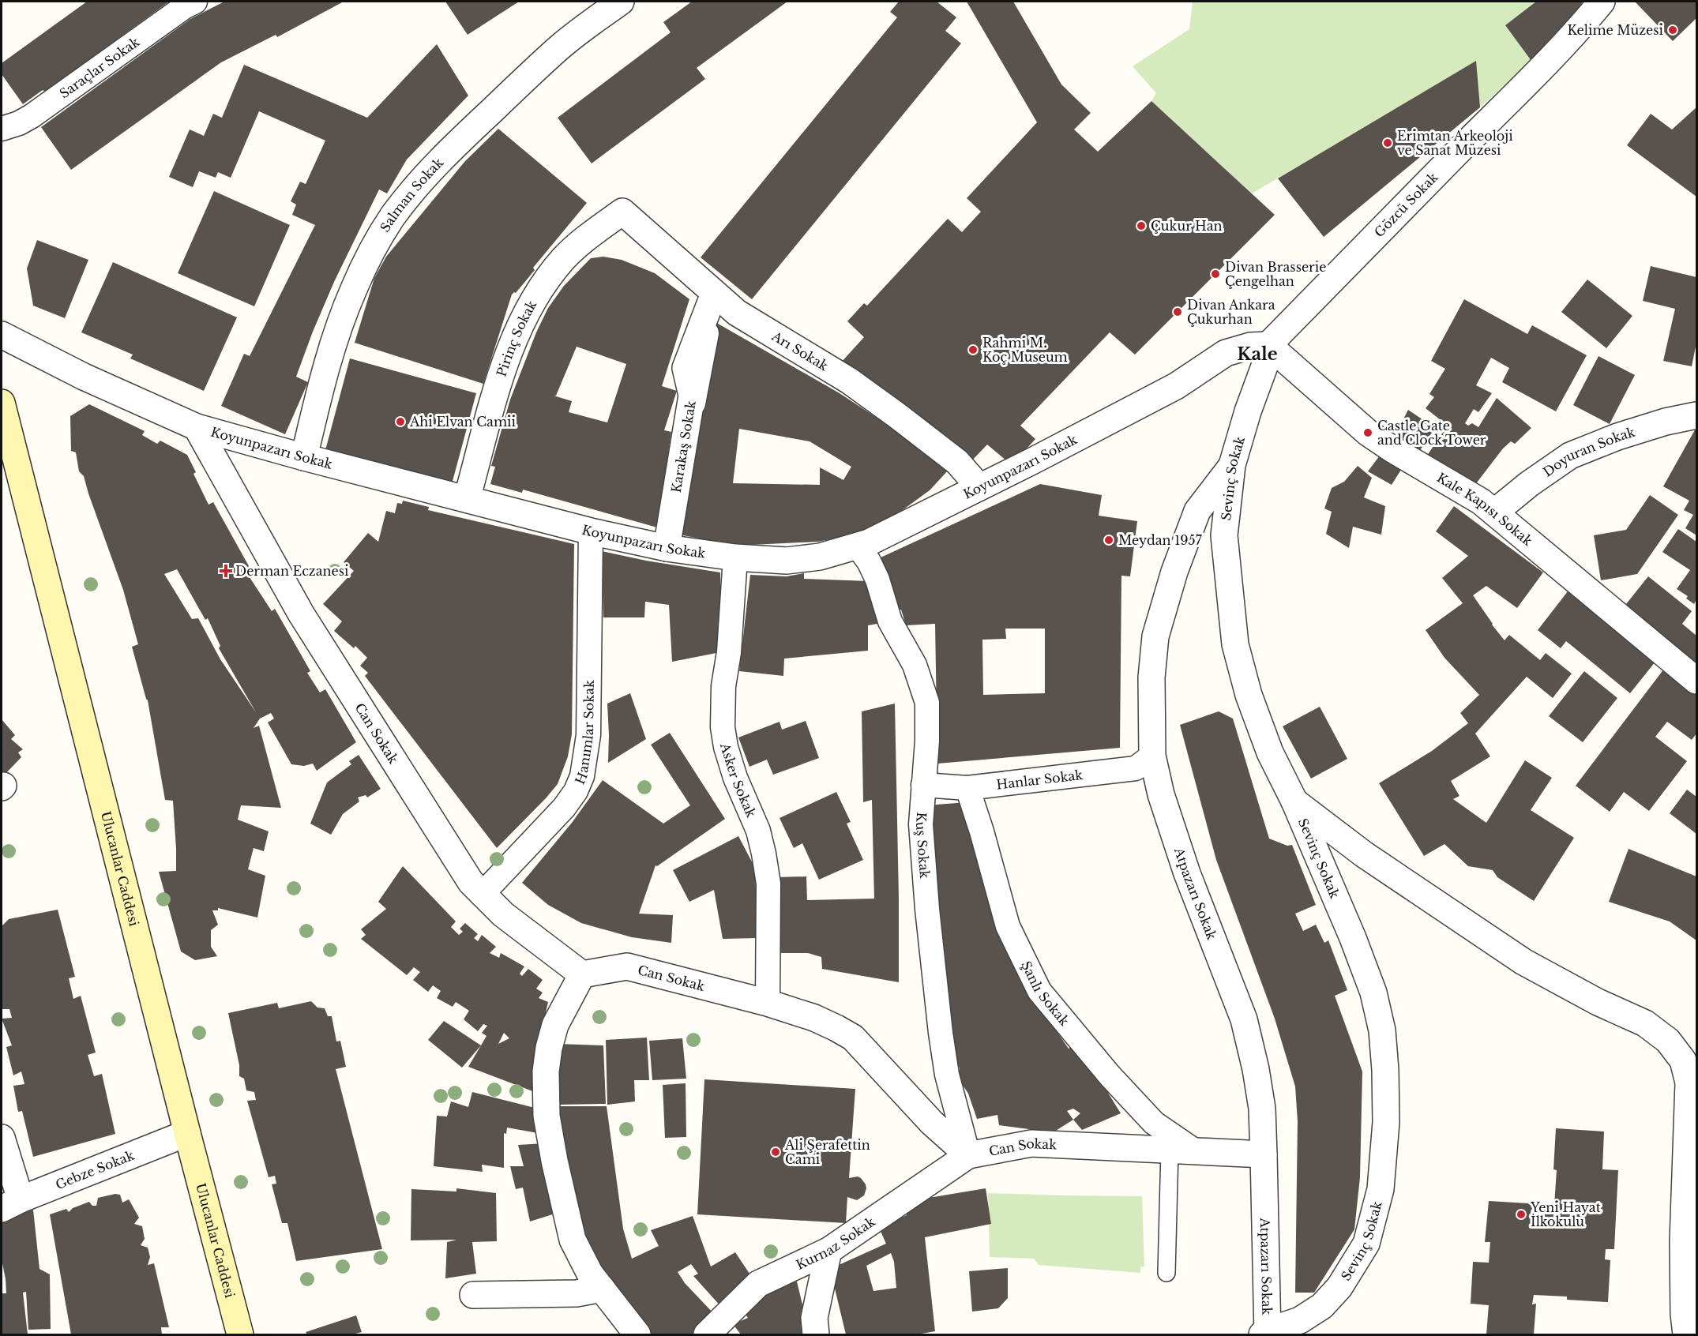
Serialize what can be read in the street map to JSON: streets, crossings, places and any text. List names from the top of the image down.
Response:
{
  "streets": {
    "main road": ["Ulucanlar Caddesi"],
    "street": [
      "Saraçlar Sokak",
      "Salman Sokak",
      "Gözcü Sokak",
      "Pirinç Sokak",
      "Arı Sokak",
      "Karakaş Sokak",
      "Koyunpazarı Sokak",
      "Doyuran Sokak",
      "Sevinç Sokak",
      "Kale Kapısı Sokak",
      "Hanımlar Sokak",
      "Can Sokak",
      "Hanlar Sokak",
      "Asker Sokak",
      "Kuş Sokak",
      "Atpazarı Sokak",
      "Şanlı Sokak",
      "Gebze Sokak",
      "Kurnaz Sokak"
    ]
  },
  "crossings": [
    ["Salman Sokak", "Koyunpazarı Sokak"],
    ["Gözcü Sokak", "Koyunpazarı Sokak"],
    ["Gözcü Sokak", "Sevinç Sokak"],
    ["Gözcü Sokak", "Kale Kapısı Sokak"],
    ["Pirinç Sokak", "Arı Sokak"],
    ["Pirinç Sokak", "Koyunpazarı Sokak"],
    ["Arı Sokak", "Karakaş Sokak"],
    ["Arı Sokak", "Koyunpazarı Sokak"],
    ["Karakaş Sokak", "Koyunpazarı Sokak"],
    ["Koyunpazarı Sokak", "Sevinç Sokak"],
    ["Koyunpazarı Sokak", "Kale Kapısı Sokak"],
    ["Koyunpazarı Sokak", "Hanımlar Sokak"],
    ["Koyunpazarı Sokak", "Can Sokak"],
    ["Koyunpazarı Sokak", "Asker Sokak"],
    ["Koyunpazarı Sokak", "Kuş Sokak"],
    ["Doyuran Sokak", "Kale Kapısı Sokak"],
    ["Sevinç Sokak", "Kale Kapısı Sokak"],
    ["Sevinç Sokak", "Atpazarı Sokak"],
    ["Hanımlar Sokak", "Can Sokak"],
    ["Can Sokak", "Asker Sokak"],
    ["Can Sokak", "Kuş Sokak"],
    ["Can Sokak", "Atpazarı Sokak"],
    ["Can Sokak", "Şanlı Sokak"],
    ["Can Sokak", "Kurnaz Sokak"],
    ["Hanlar Sokak", "Kuş Sokak"],
    ["Hanlar Sokak", "Atpazarı Sokak"],
    ["Hanlar Sokak", "Şanlı Sokak"],
    ["Kuş Sokak", "Kurnaz Sokak"],
    ["Ulucanlar Caddesi", "Gebze Sokak"]
  ],
  "districts": ["Kale"],
  "places": {
    "other": [
      "Kelime Müzesi",
      "Erimtan Arkeoloji ve Sanat Müzesi",
      "Çukur Han",
      "Divan Brasserie Çengelhan",
      "Divan Ankara Çukurhan",
      "Rahmi M. Koç Museum",
      "Ahi Elvan Camii",
      "Castle Gate and Clock Tower",
      "Meydan 1957",
      "Ali Şerafettin Cami",
      "Yeni Hayat İlkokulu"
    ],
    "health": ["Derman Eczanesi"]
  }
}
